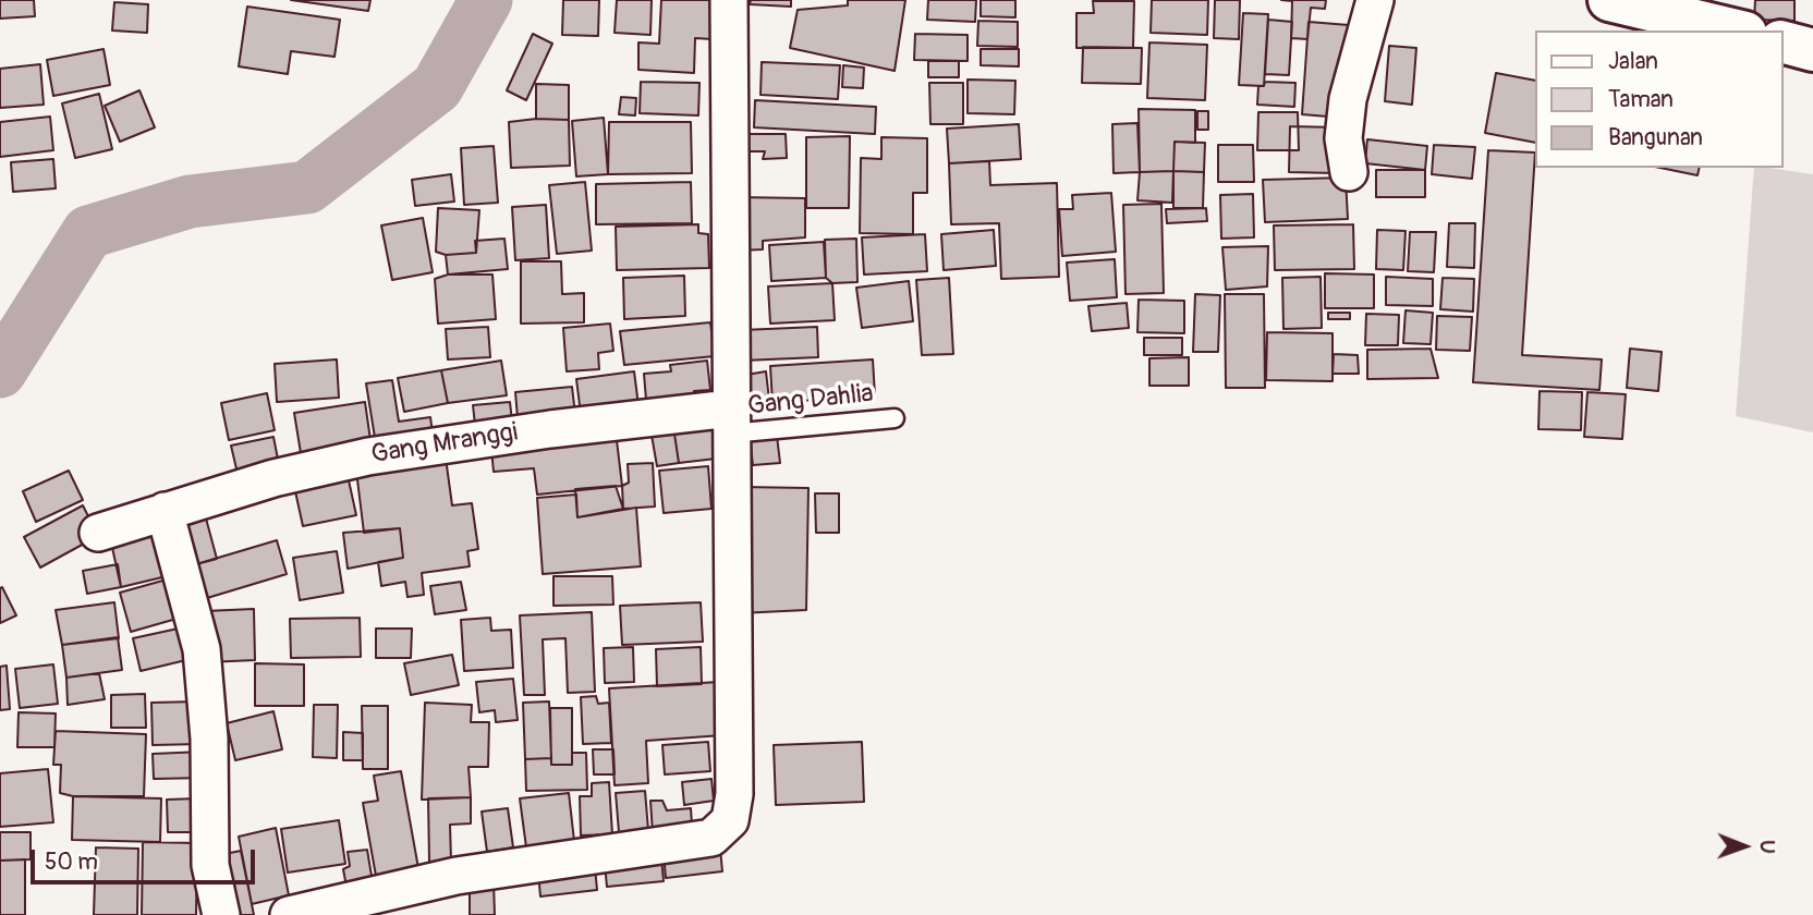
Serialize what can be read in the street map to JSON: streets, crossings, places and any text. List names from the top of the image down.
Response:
{
  "streets": {
    "street": ["Gang Mranggi"],
    "lane": ["Gang Dahlia"]
  },
  "crossings": [
    ["Gang Dahlia", "Gang Mranggi"]
  ],
  "legend": ["Jalan", "Taman", "Bangunan"],
  "scale_bar": "50 m",
  "north": "right"
}
